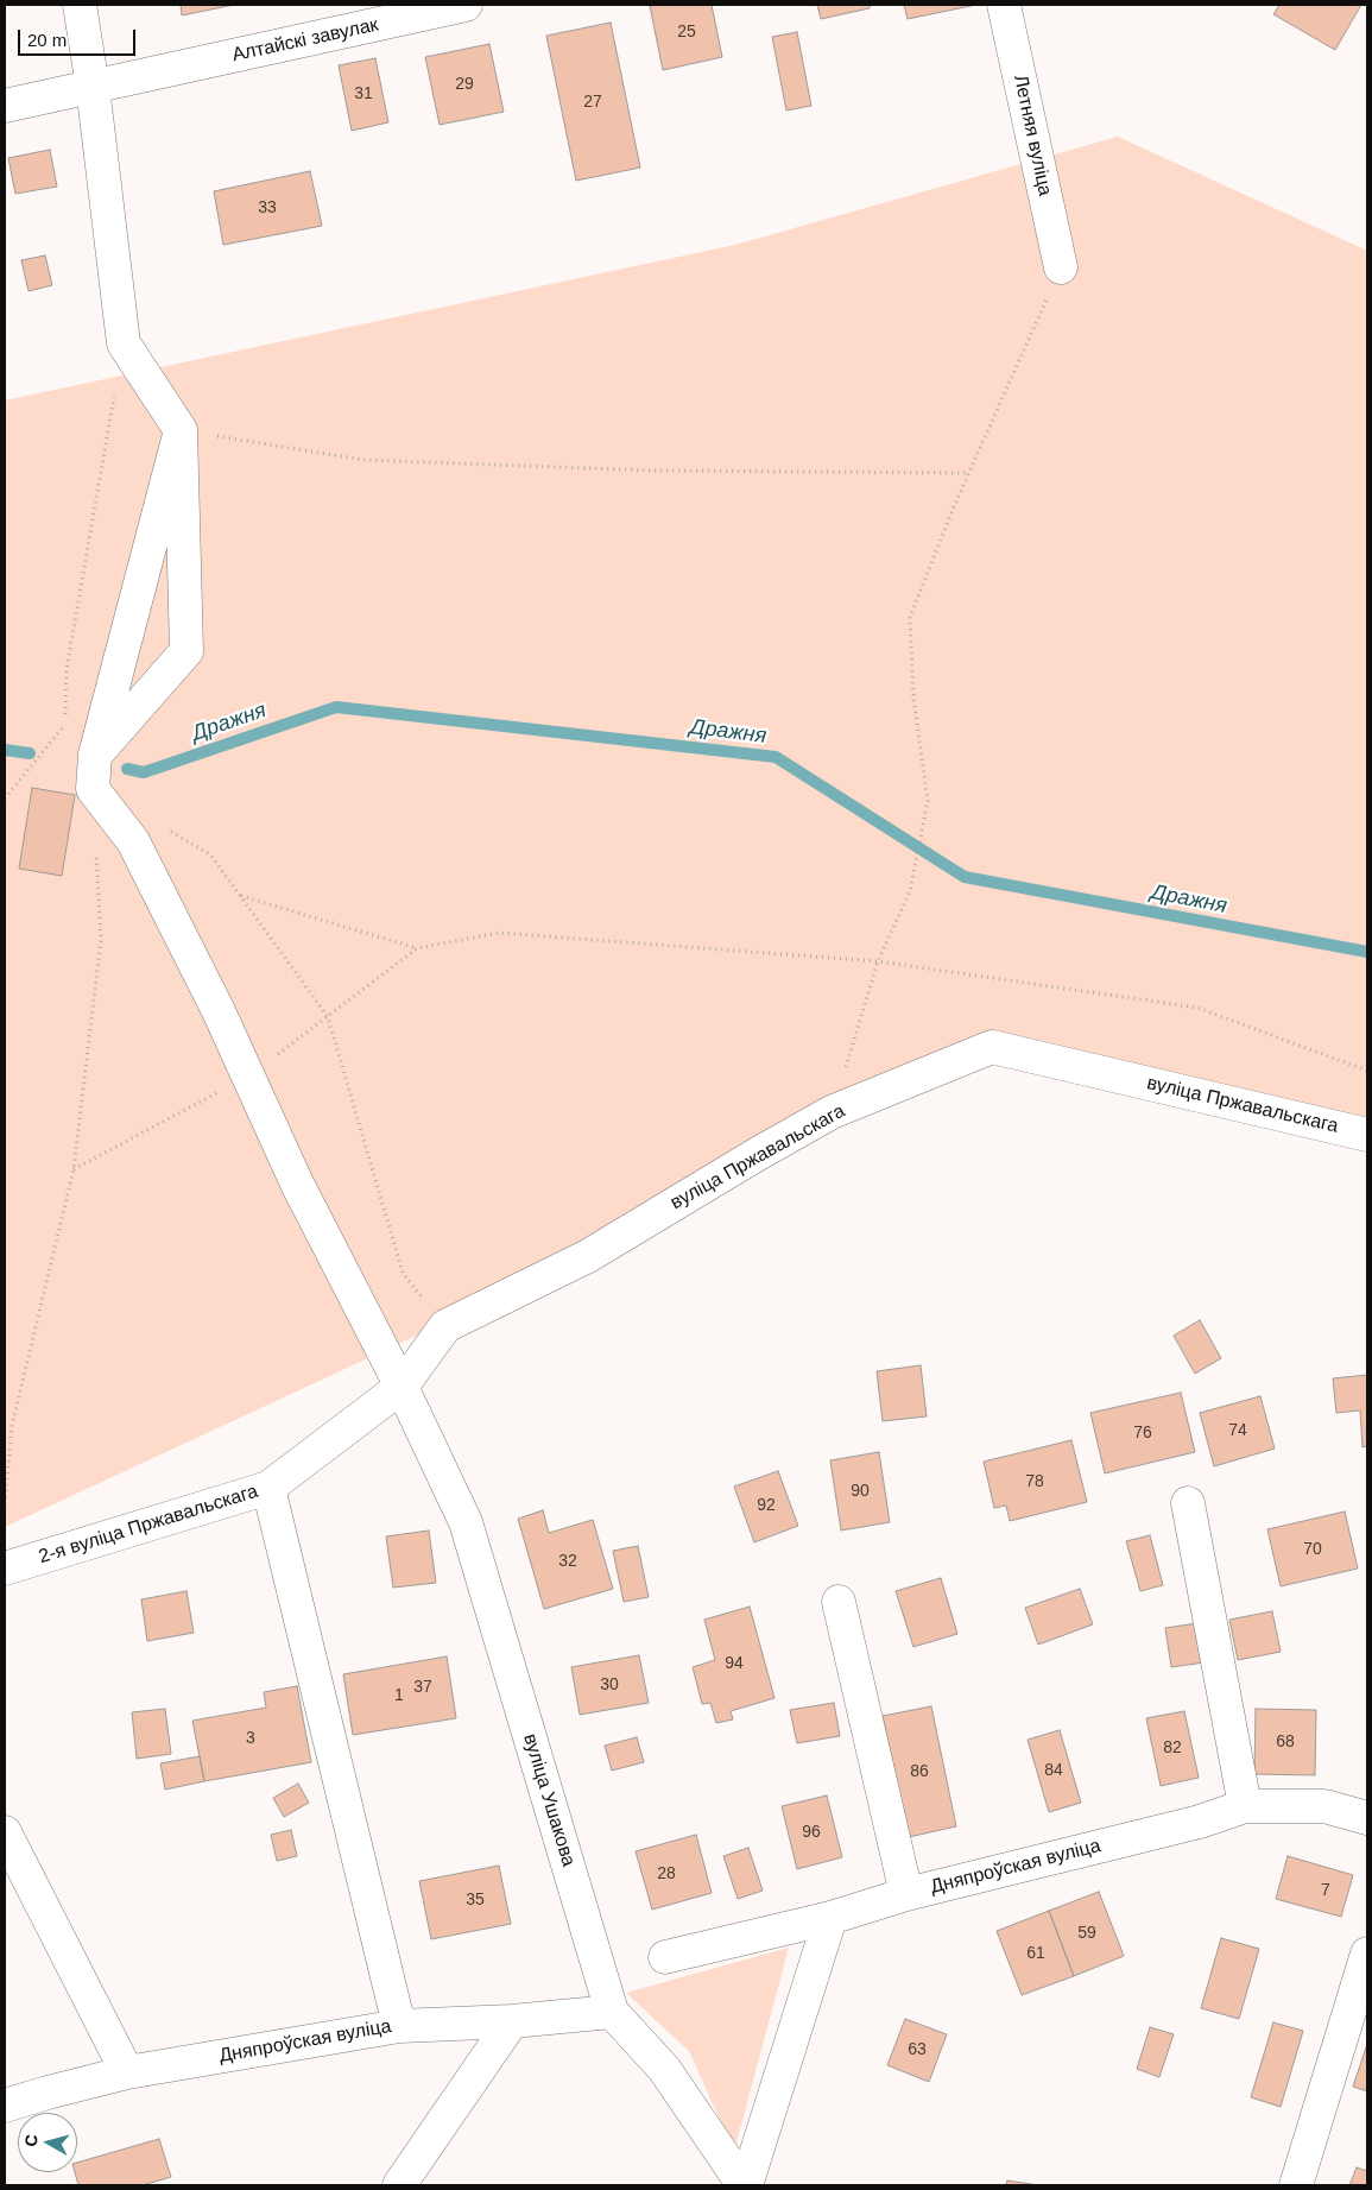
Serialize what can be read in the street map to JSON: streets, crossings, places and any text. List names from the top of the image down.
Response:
{
  "streets": {
    "street": [
      "Алтайскі завулак",
      "Летняя вуліца",
      "вуліца Пржавальскага",
      "2-я вуліца Пржавальскага",
      "вуліца Ушакова",
      "Дняпроўская вуліца"
    ]
  },
  "crossings": [
    ["вуліца Пржавальскага", "2-я вуліца Пржавальскага"],
    ["вуліца Пржавальскага", "вуліца Ушакова"],
    ["2-я вуліца Пржавальскага", "вуліца Ушакова"],
    ["вуліца Ушакова", "Дняпроўская вуліца"]
  ],
  "water": ["Дражня"],
  "house_numbers": [
    "25",
    "29",
    "31",
    "27",
    "33",
    "74",
    "76",
    "78",
    "90",
    "92",
    "70",
    "32",
    "94",
    "30",
    "37",
    "1",
    "3",
    "68",
    "82",
    "84",
    "86",
    "96",
    "28",
    "7",
    "35",
    "59",
    "61",
    "63"
  ],
  "scale_bar": "20 m",
  "north": "left"
}
